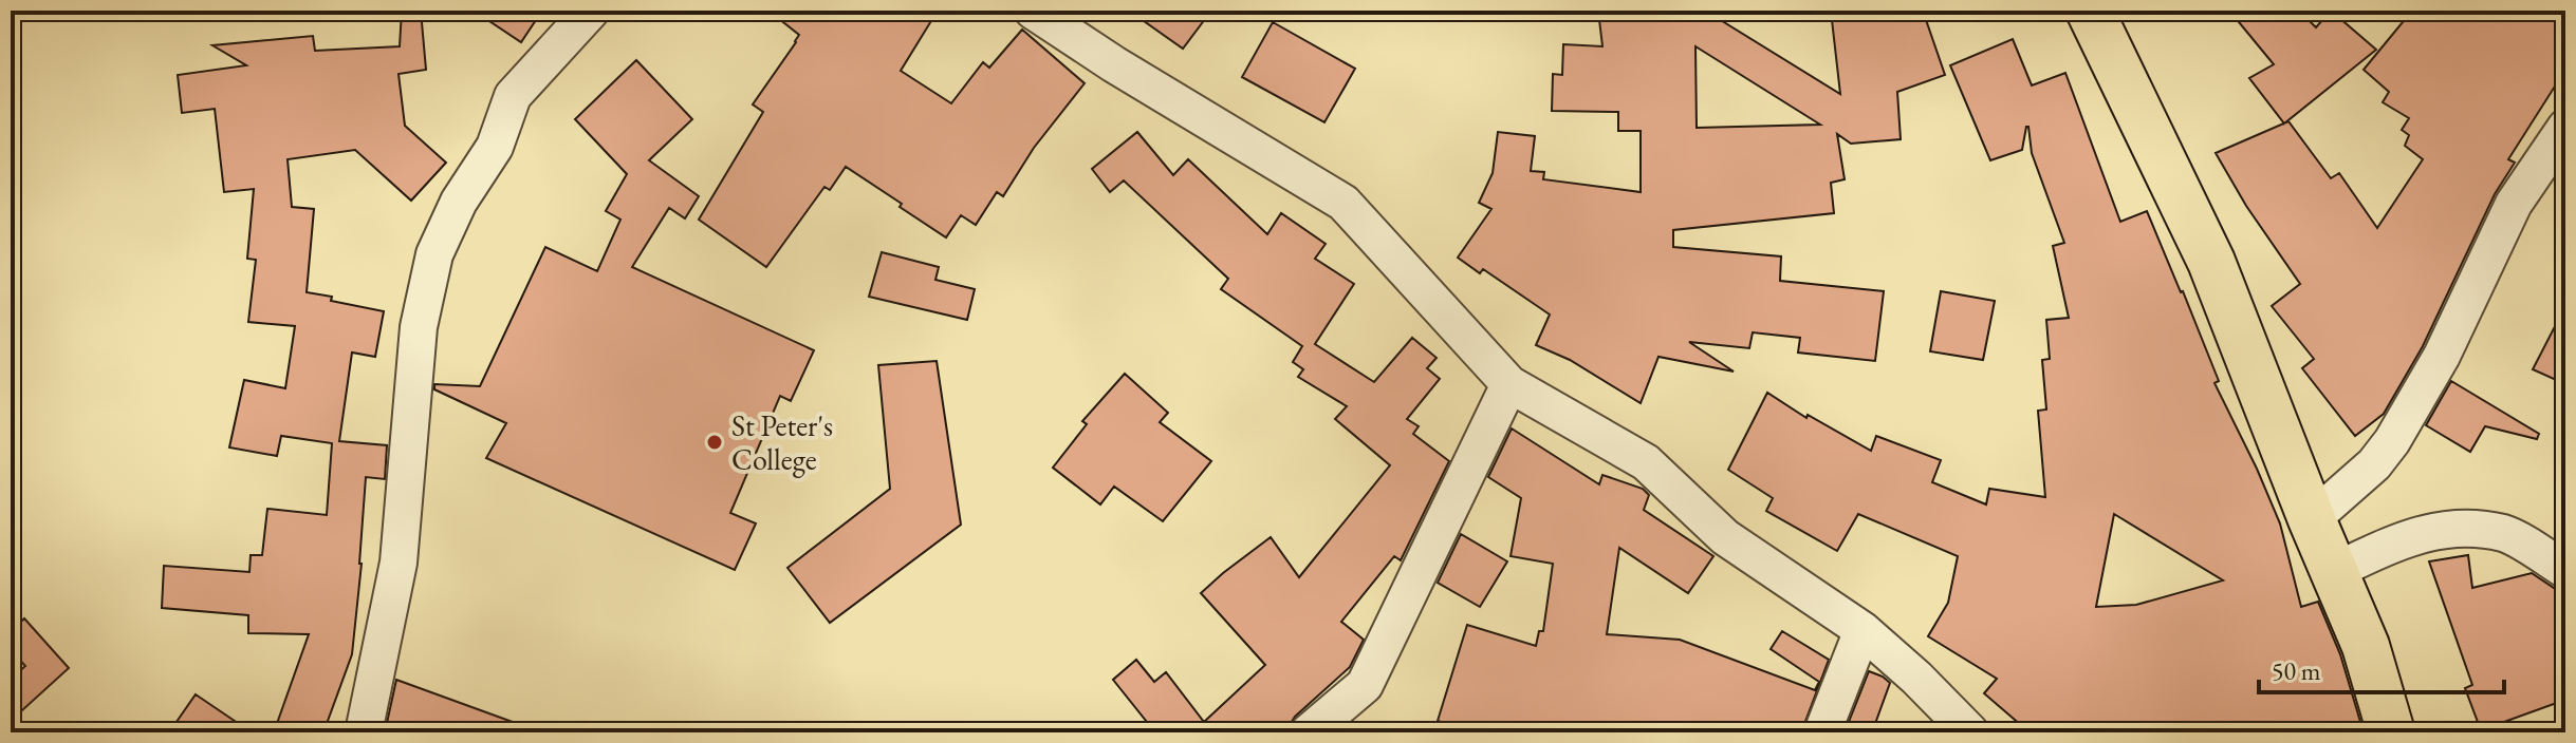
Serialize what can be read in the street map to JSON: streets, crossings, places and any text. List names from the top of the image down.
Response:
{
  "places": ["St Peter's College"],
  "scale_bar": "50 m"
}
